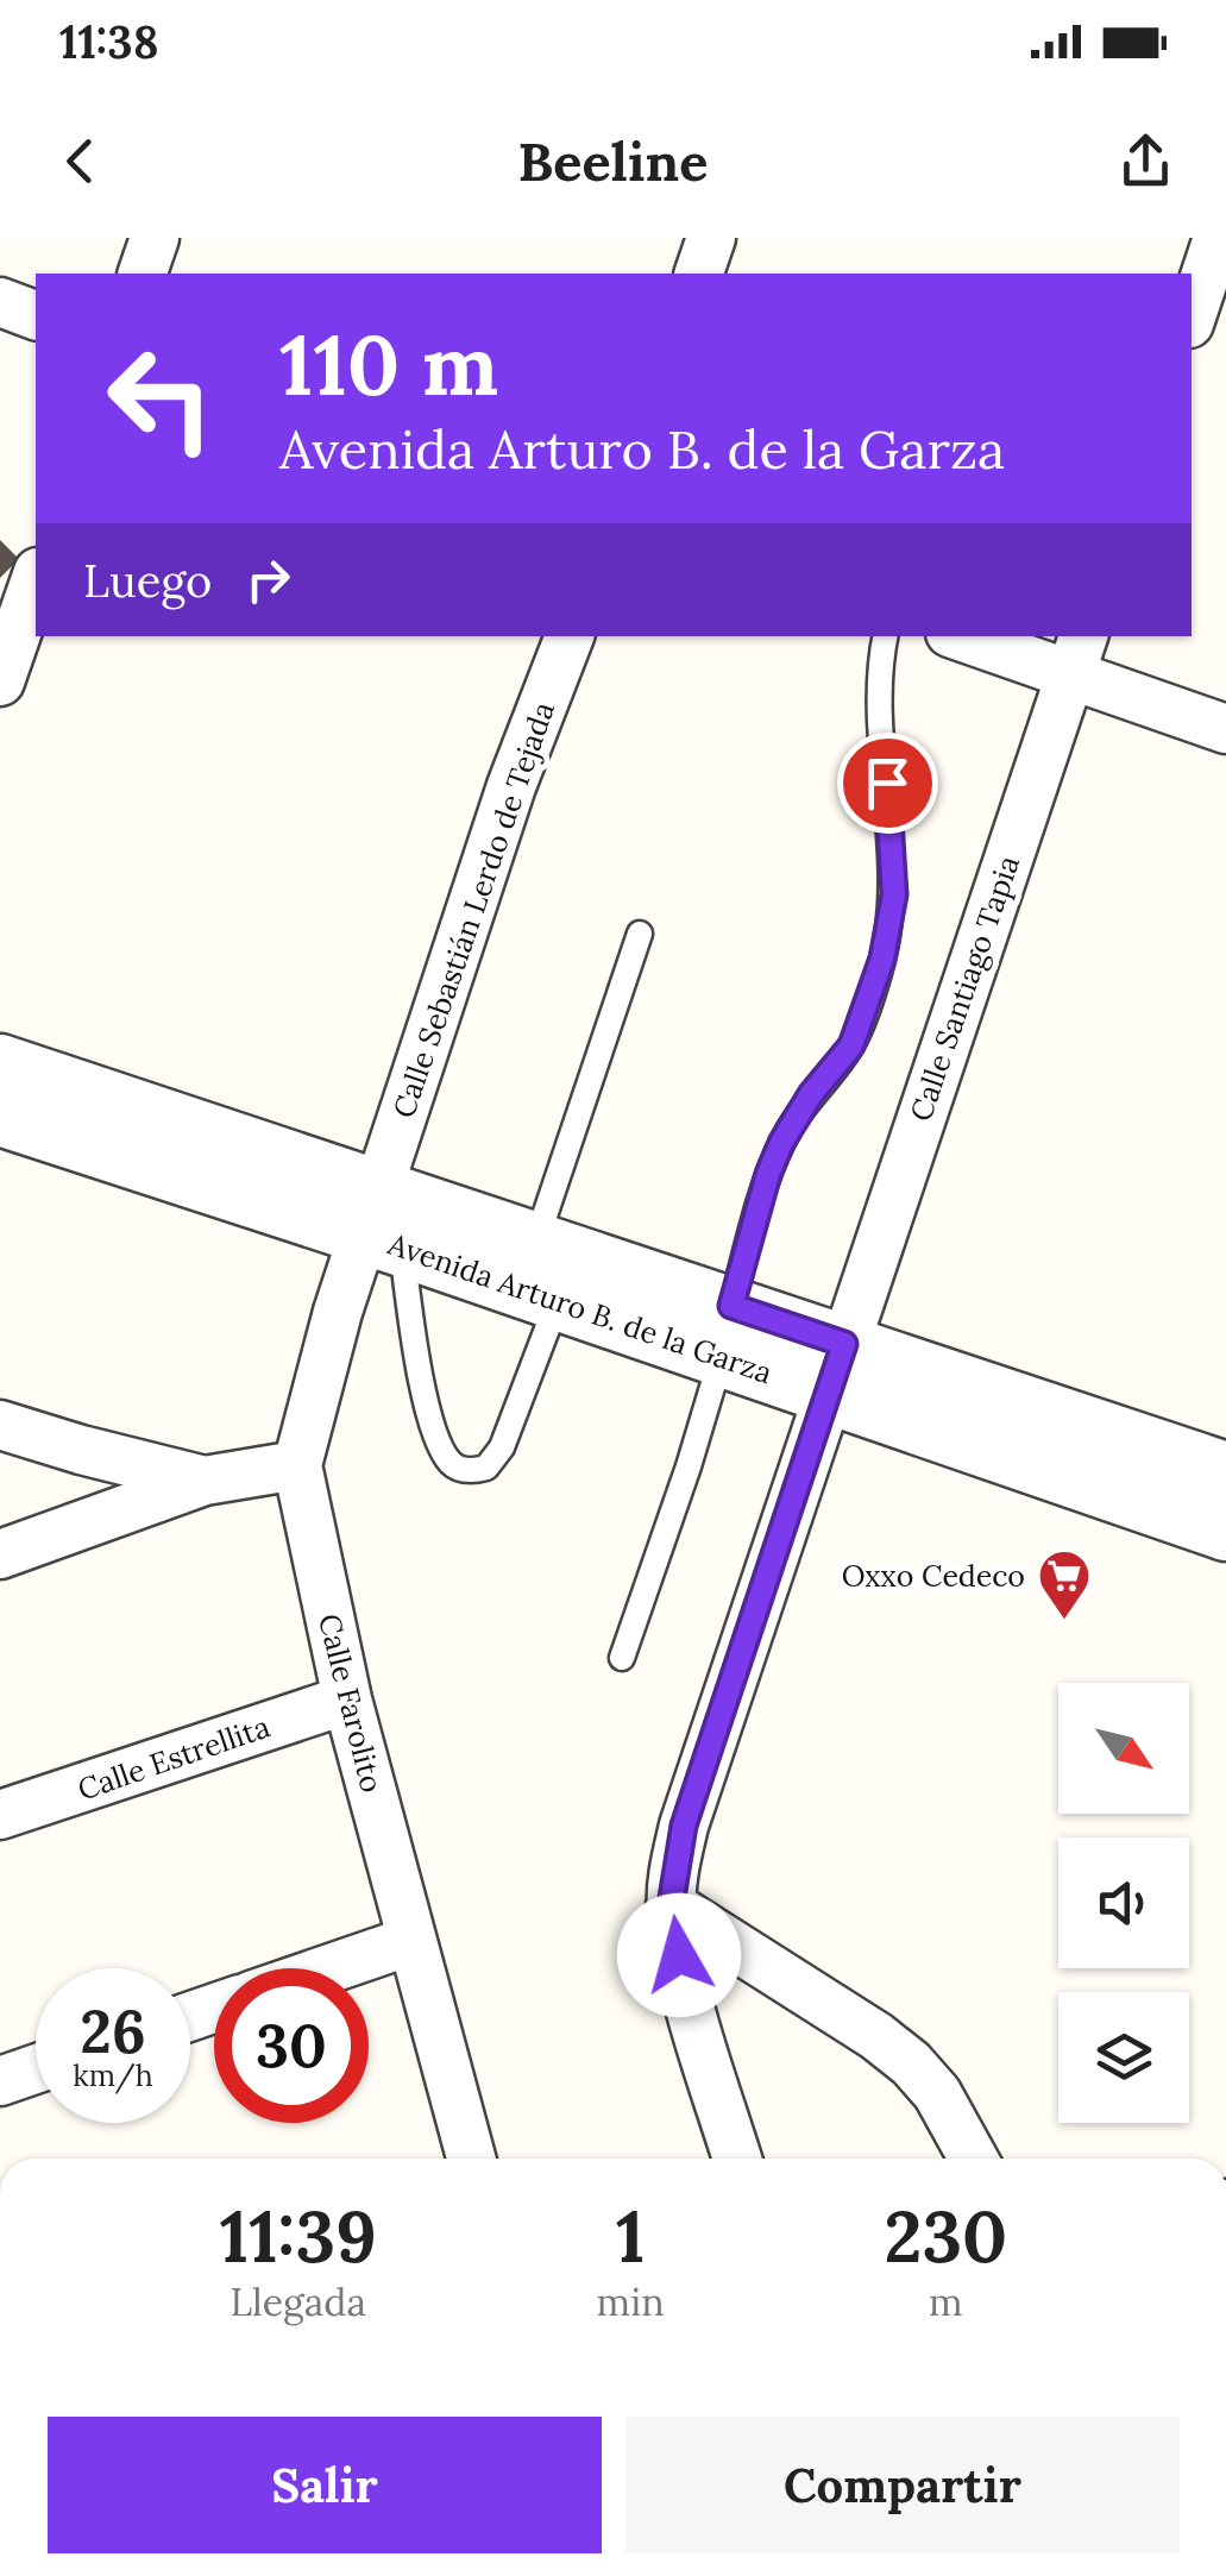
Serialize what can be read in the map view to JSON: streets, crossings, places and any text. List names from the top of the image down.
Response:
{
  "streets": {
    "street": [
      "Calle Sebastián Lerdo de Tejada",
      "Calle Santiago Tapia",
      "Avenida Arturo B. de la Garza",
      "Calle Farolito",
      "Calle Estrellita"
    ]
  },
  "crossings": [
    ["Calle Sebastián Lerdo de Tejada", "Avenida Arturo B. de la Garza"],
    ["Calle Sebastián Lerdo de Tejada", "Calle Farolito"],
    ["Calle Santiago Tapia", "Avenida Arturo B. de la Garza"],
    ["Avenida Arturo B. de la Garza", "Calle Farolito"],
    ["Calle Farolito", "Calle Estrellita"]
  ],
  "places": {
    "supermarket": ["Oxxo Cedeco"]
  },
  "north": "bottom right",
  "page": {
    "status": "11:38",
    "header": "Beeline",
    "turn": ["110 m", "Avenida Arturo B. de la Garza"],
    "then": "Luego",
    "speed": "26 km/h",
    "limit": "30",
    "eta": [
      "11:39",
      "Llegada",
      "1",
      "min",
      "230",
      "m"
    ],
    "buttons": ["Salir", "Compartir"]
  }
}
